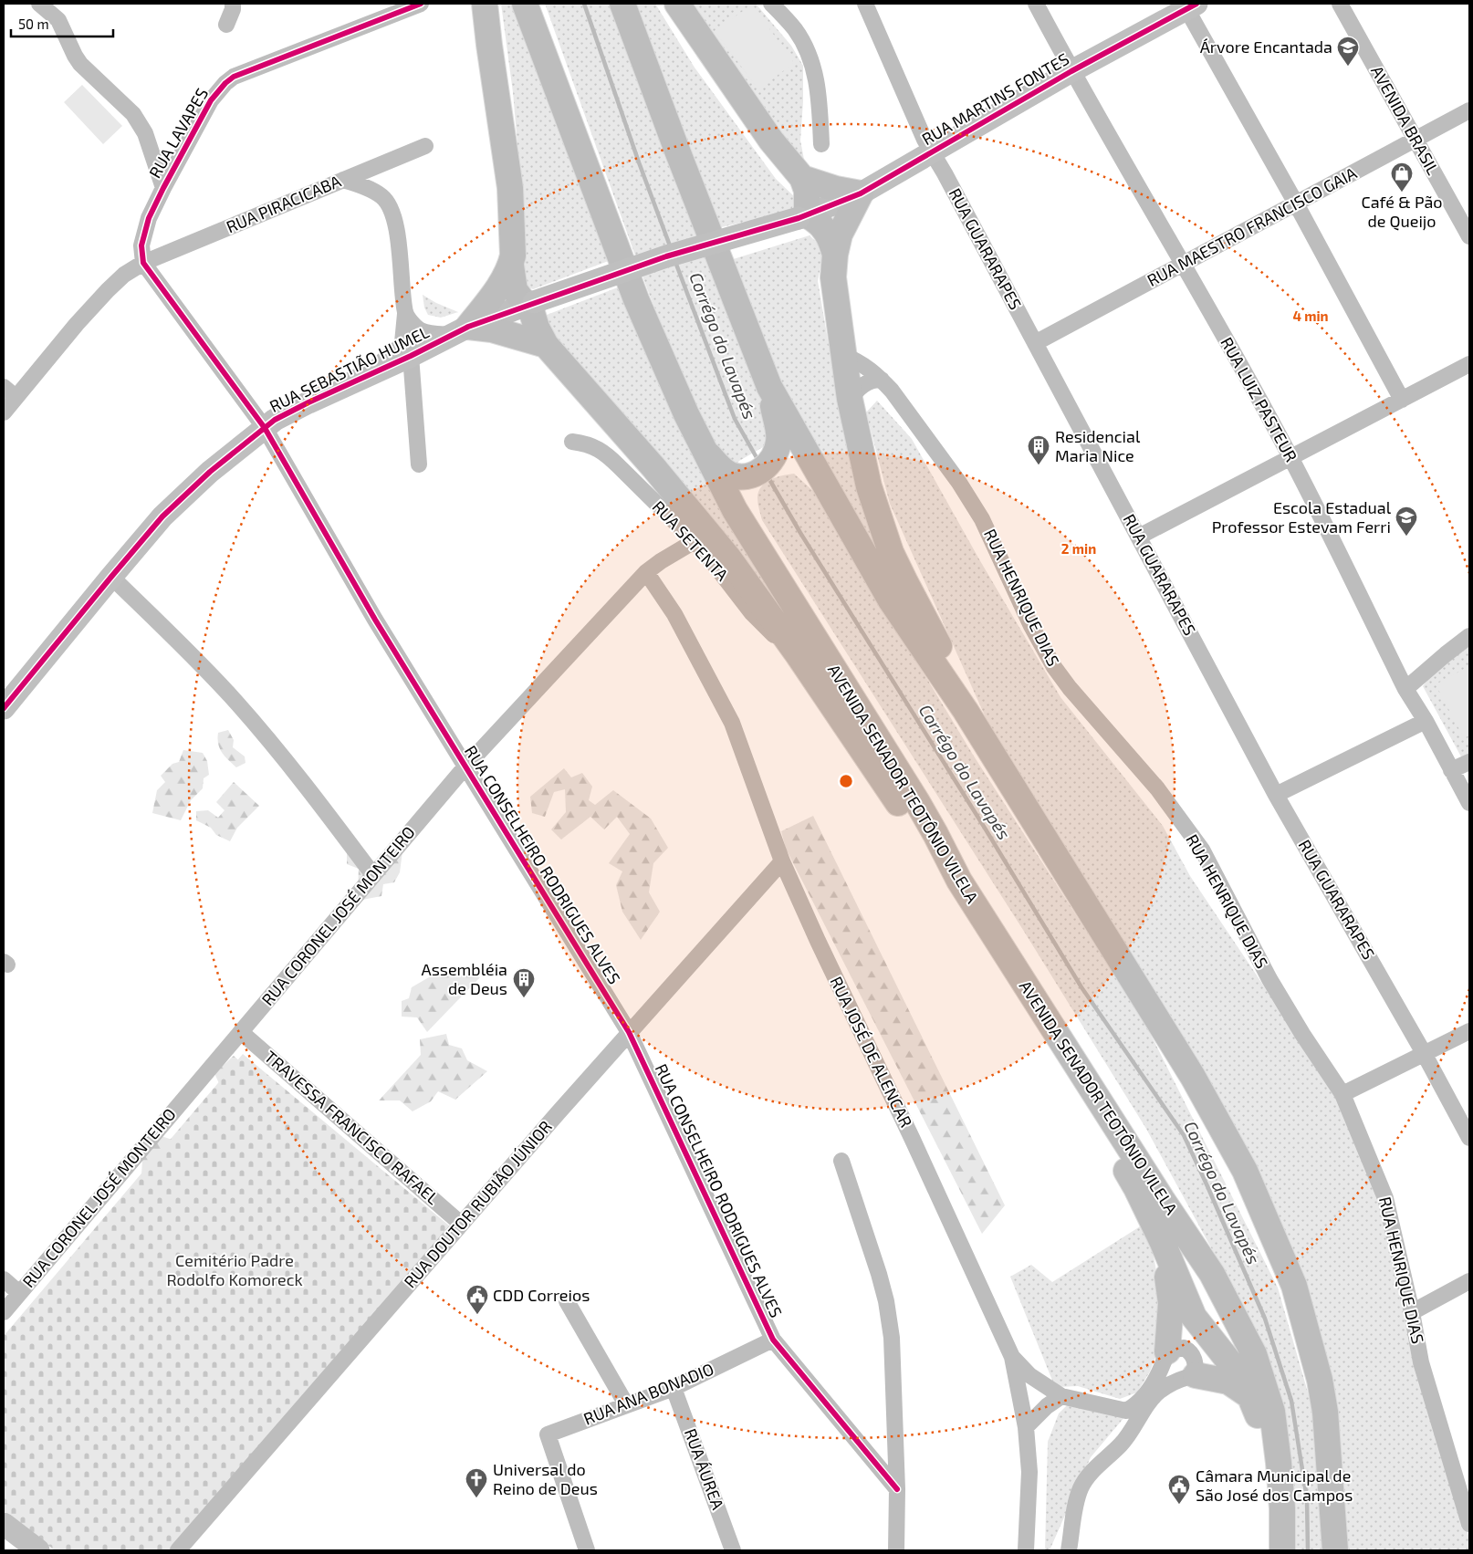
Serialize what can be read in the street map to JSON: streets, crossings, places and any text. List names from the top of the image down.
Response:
{
  "streets": {
    "highway": ["AVENIDA SENADOR TEOTÔNIO VILELA"],
    "street": [
      "RUA MARTINS FONTES",
      "AVENIDA BRASIL",
      "RUA LAVAPES",
      "RUA PIRACICABA",
      "RUA MAESTRO FRANCISCO GAIA",
      "RUA GUARARAPES",
      "RUA SEBASTIÃO HUMEL",
      "RUA LUIZ PASTEUR",
      "RUA SETENTA",
      "RUA HENRIQUE DIAS",
      "RUA CONSELHEIRO RODRIGUES ALVES",
      "RUA CORONEL JOSÉ MONTEIRO",
      "RUA JOSÉ DE ALENCAR",
      "TRAVESSA FRANCISCO RAFAEL",
      "RUA DOUTOR RUBIÃO JÚNIOR",
      "RUA ANA BONADIO",
      "RUA ÁUREA"
    ]
  },
  "crossings": [
    ["RUA MARTINS FONTES", "RUA GUARARAPES"],
    ["RUA MARTINS FONTES", "RUA SEBASTIÃO HUMEL"],
    ["RUA MARTINS FONTES", "RUA LUIZ PASTEUR"],
    ["AVENIDA BRASIL", "RUA MAESTRO FRANCISCO GAIA"],
    ["RUA LAVAPES", "RUA PIRACICABA"],
    ["RUA LAVAPES", "RUA CONSELHEIRO RODRIGUES ALVES"],
    ["RUA PIRACICABA", "RUA CONSELHEIRO RODRIGUES ALVES"],
    ["RUA MAESTRO FRANCISCO GAIA", "RUA GUARARAPES"],
    ["RUA MAESTRO FRANCISCO GAIA", "RUA LUIZ PASTEUR"],
    ["RUA SEBASTIÃO HUMEL", "RUA CONSELHEIRO RODRIGUES ALVES"],
    ["RUA SETENTA", "RUA CORONEL JOSÉ MONTEIRO"],
    ["RUA CONSELHEIRO RODRIGUES ALVES", "RUA CORONEL JOSÉ MONTEIRO"],
    ["RUA CONSELHEIRO RODRIGUES ALVES", "RUA DOUTOR RUBIÃO JÚNIOR"],
    ["RUA CONSELHEIRO RODRIGUES ALVES", "RUA ANA BONADIO"],
    ["RUA CORONEL JOSÉ MONTEIRO", "RUA JOSÉ DE ALENCAR"],
    ["RUA CORONEL JOSÉ MONTEIRO", "TRAVESSA FRANCISCO RAFAEL"],
    ["RUA JOSÉ DE ALENCAR", "RUA DOUTOR RUBIÃO JÚNIOR"],
    ["TRAVESSA FRANCISCO RAFAEL", "RUA DOUTOR RUBIÃO JÚNIOR"],
    ["RUA ANA BONADIO", "RUA ÁUREA"]
  ],
  "water": ["Corrégo do Lavapés"],
  "parks": ["Cemitério Padre Rodolfo Komoreck"],
  "places": {
    "school or university": ["Árvore Encantada", "Escola Estadual Professor Estevam Ferri"],
    "shop": ["Café & Pão de Queijo"],
    "building": ["Residencial Maria Nice", "Assembléia de Deus"],
    "public building": ["CDD Correios", "Câmara Municipal de São José dos Campos"],
    "church": ["Universal do Reino de Deus"]
  },
  "scale_bar": "50 m",
  "rings": ["4 min", "2 min"]
}
